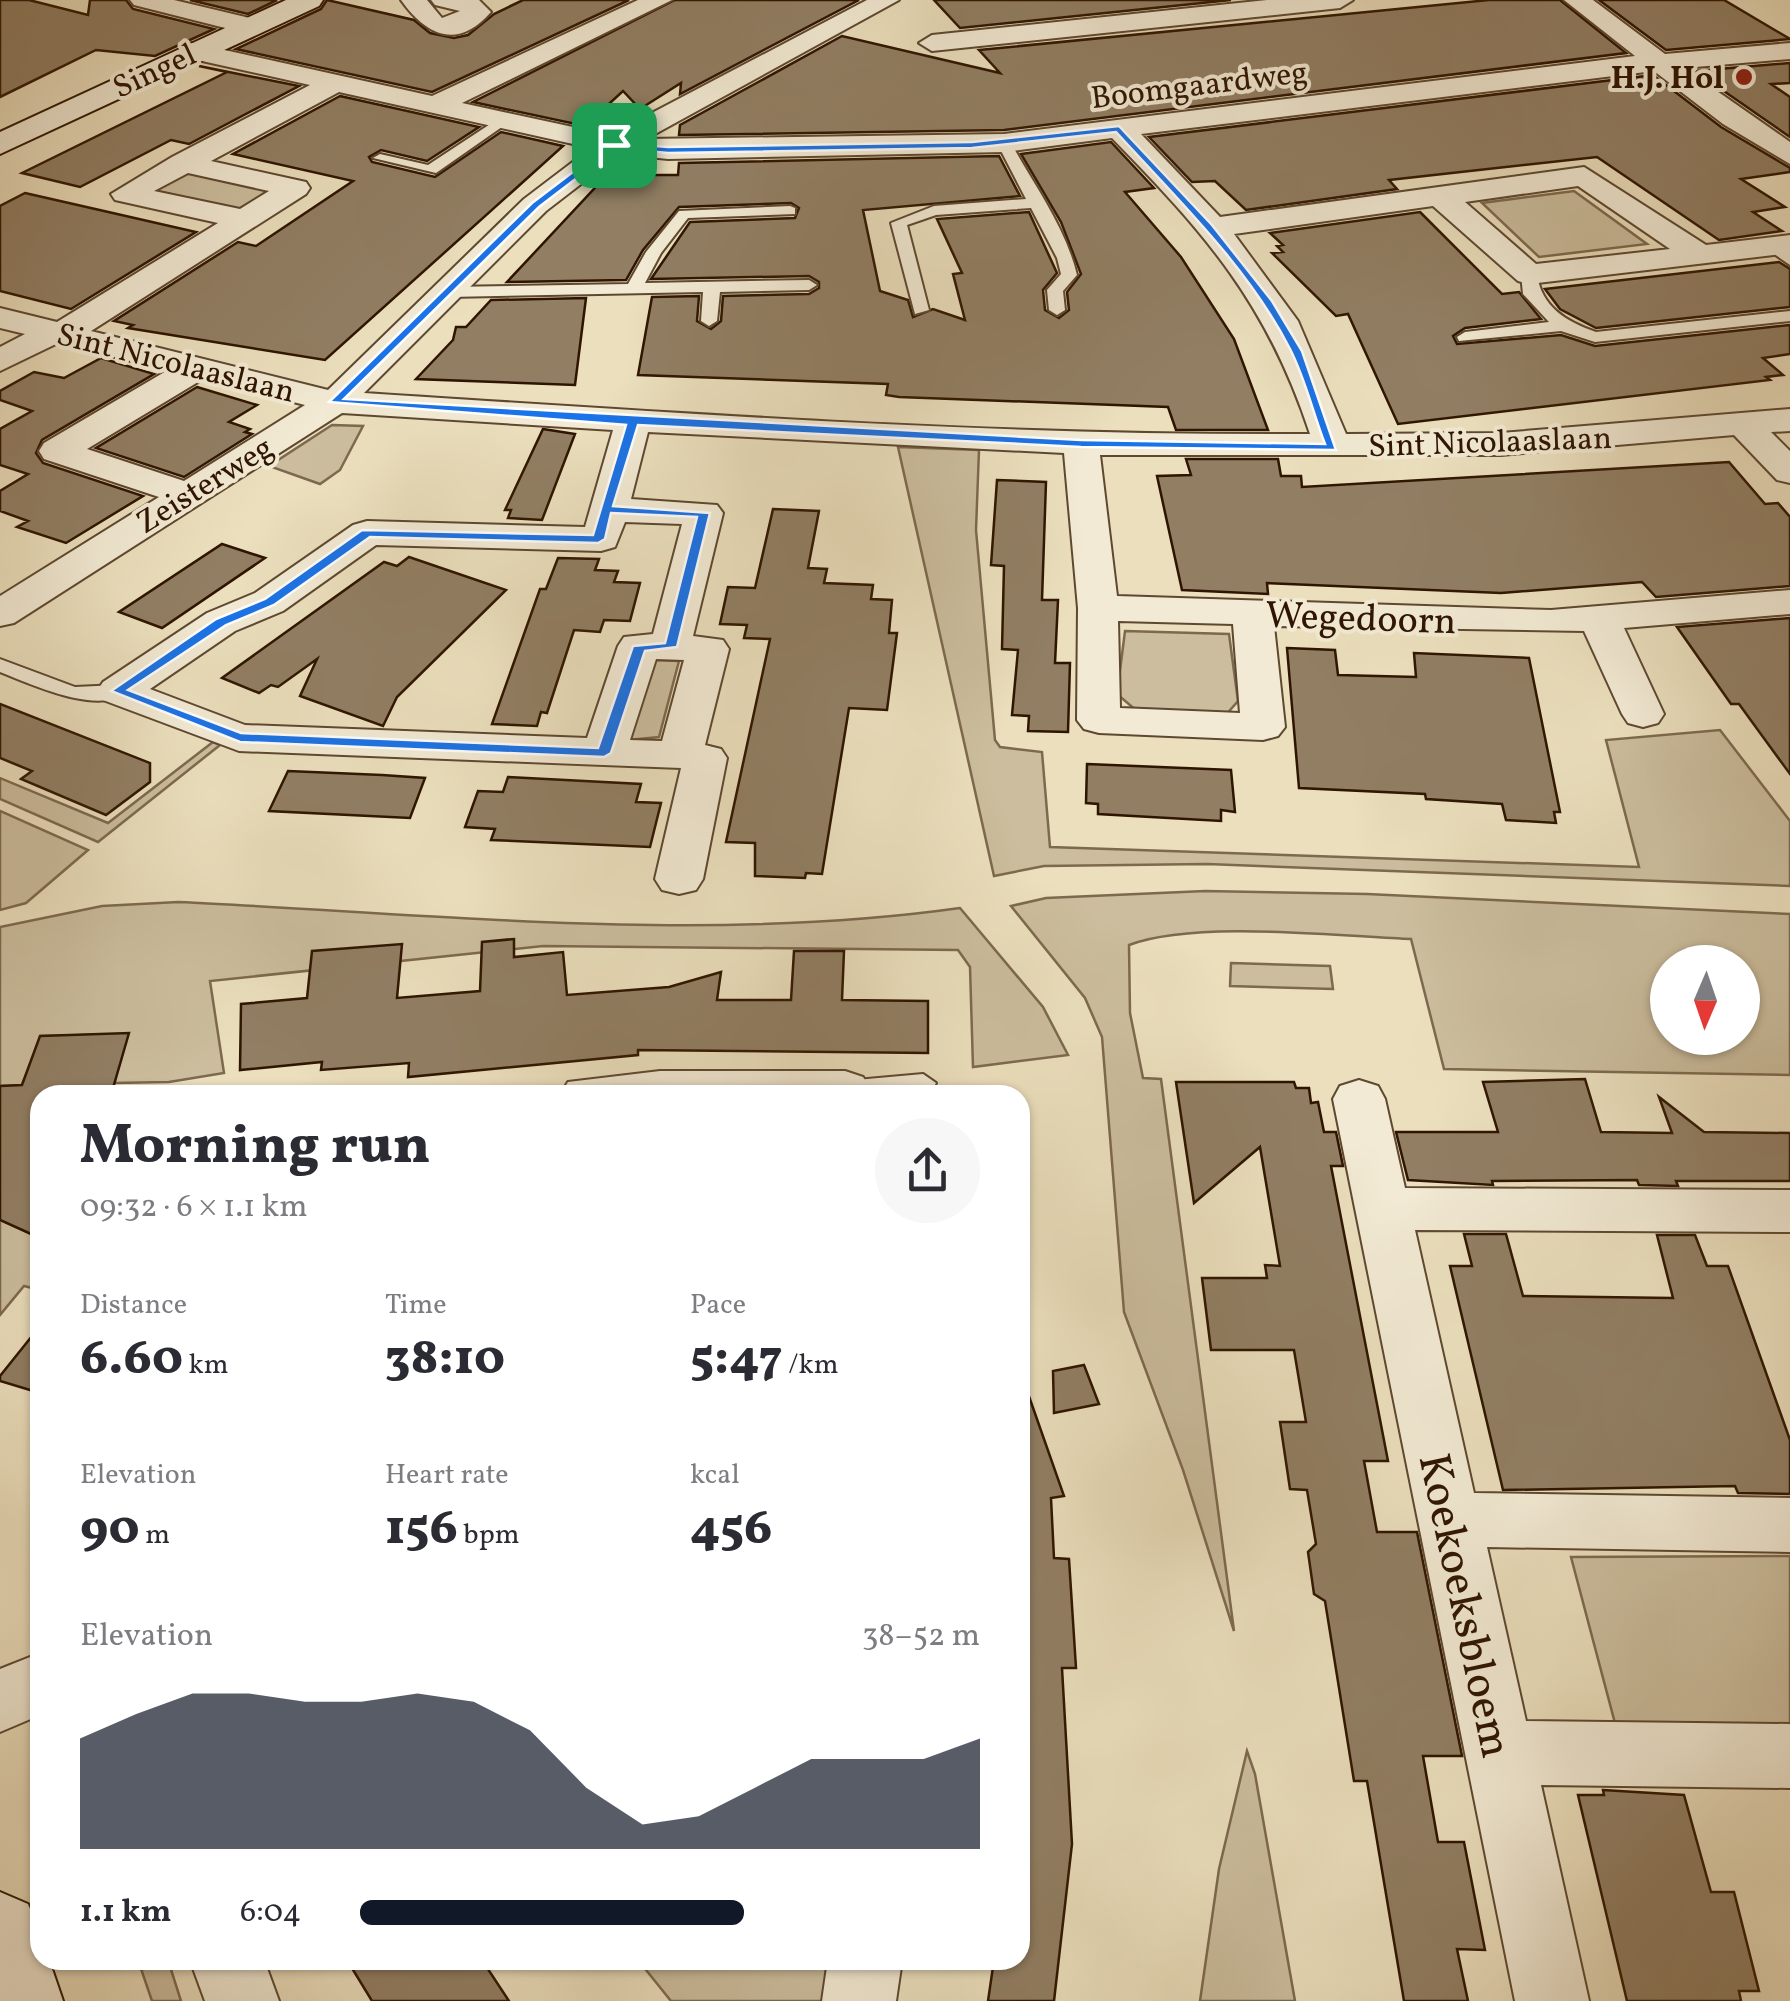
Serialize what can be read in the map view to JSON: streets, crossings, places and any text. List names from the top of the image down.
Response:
{
  "streets": {
    "street": [
      "Singel",
      "Boomgaardweg",
      "Sint Nicolaaslaan",
      "Zeisterweg",
      "Wegedoorn",
      "Koekoeksbloem"
    ]
  },
  "crossings": [
    ["Singel", "Boomgaardweg"],
    ["Boomgaardweg", "Zeisterweg"],
    ["Sint Nicolaaslaan", "Zeisterweg"]
  ],
  "places": ["H.J. Hol"],
  "north": "bottom",
  "page": {
    "heading": ["Morning run", "09:32 · 6 × 1.1 km"],
    "stats": [
      ["Distance", "6.60 km"],
      ["Time", "38:10"],
      ["Pace", "5:47 /km"],
      ["Elevation", "90 m"],
      ["Heart rate", "156 bpm"],
      ["kcal", "456"]
    ],
    "chart": ["Elevation", "38–52 m"],
    "list": [
      {
        "name": "1.1 km",
        "note": "6:04"
      }
    ]
  }
}
